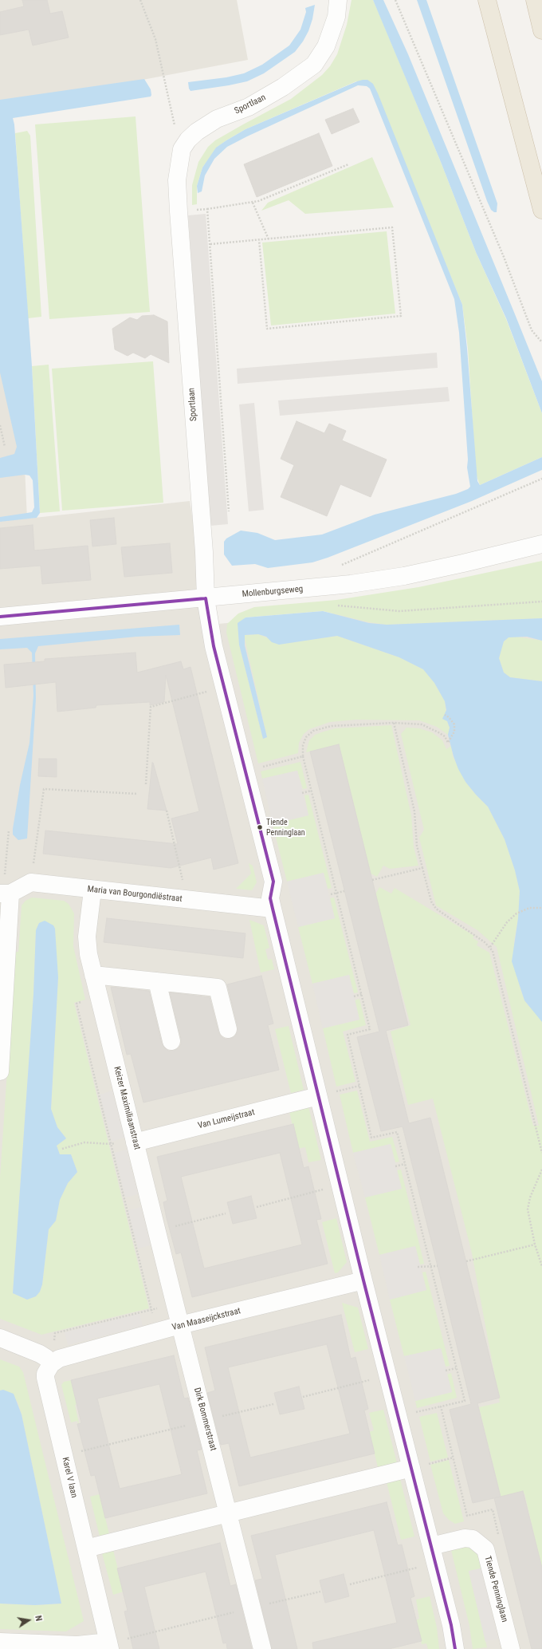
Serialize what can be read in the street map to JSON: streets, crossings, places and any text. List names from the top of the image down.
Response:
{
  "streets": {
    "street": [
      "Sportlaan",
      "Mollenburgseweg",
      "Maria van Bourgondiëstraat",
      "Keizer Maximiliaanstraat",
      "Van Lumeijstraat",
      "Van Maaseijckstraat",
      "Dirk Bommerstraat",
      "Karel V laan",
      "Tiende Penninglaan"
    ]
  },
  "crossings": [
    ["Sportlaan", "Mollenburgseweg"],
    ["Maria van Bourgondiëstraat", "Keizer Maximiliaanstraat"],
    ["Keizer Maximiliaanstraat", "Van Lumeijstraat"],
    ["Keizer Maximiliaanstraat", "Van Maaseijckstraat"],
    ["Keizer Maximiliaanstraat", "Dirk Bommerstraat"],
    ["Van Maaseijckstraat", "Dirk Bommerstraat"],
    ["Van Maaseijckstraat", "Karel V laan"]
  ],
  "places": ["Tiende Penninglaan"],
  "north": "right"
}
